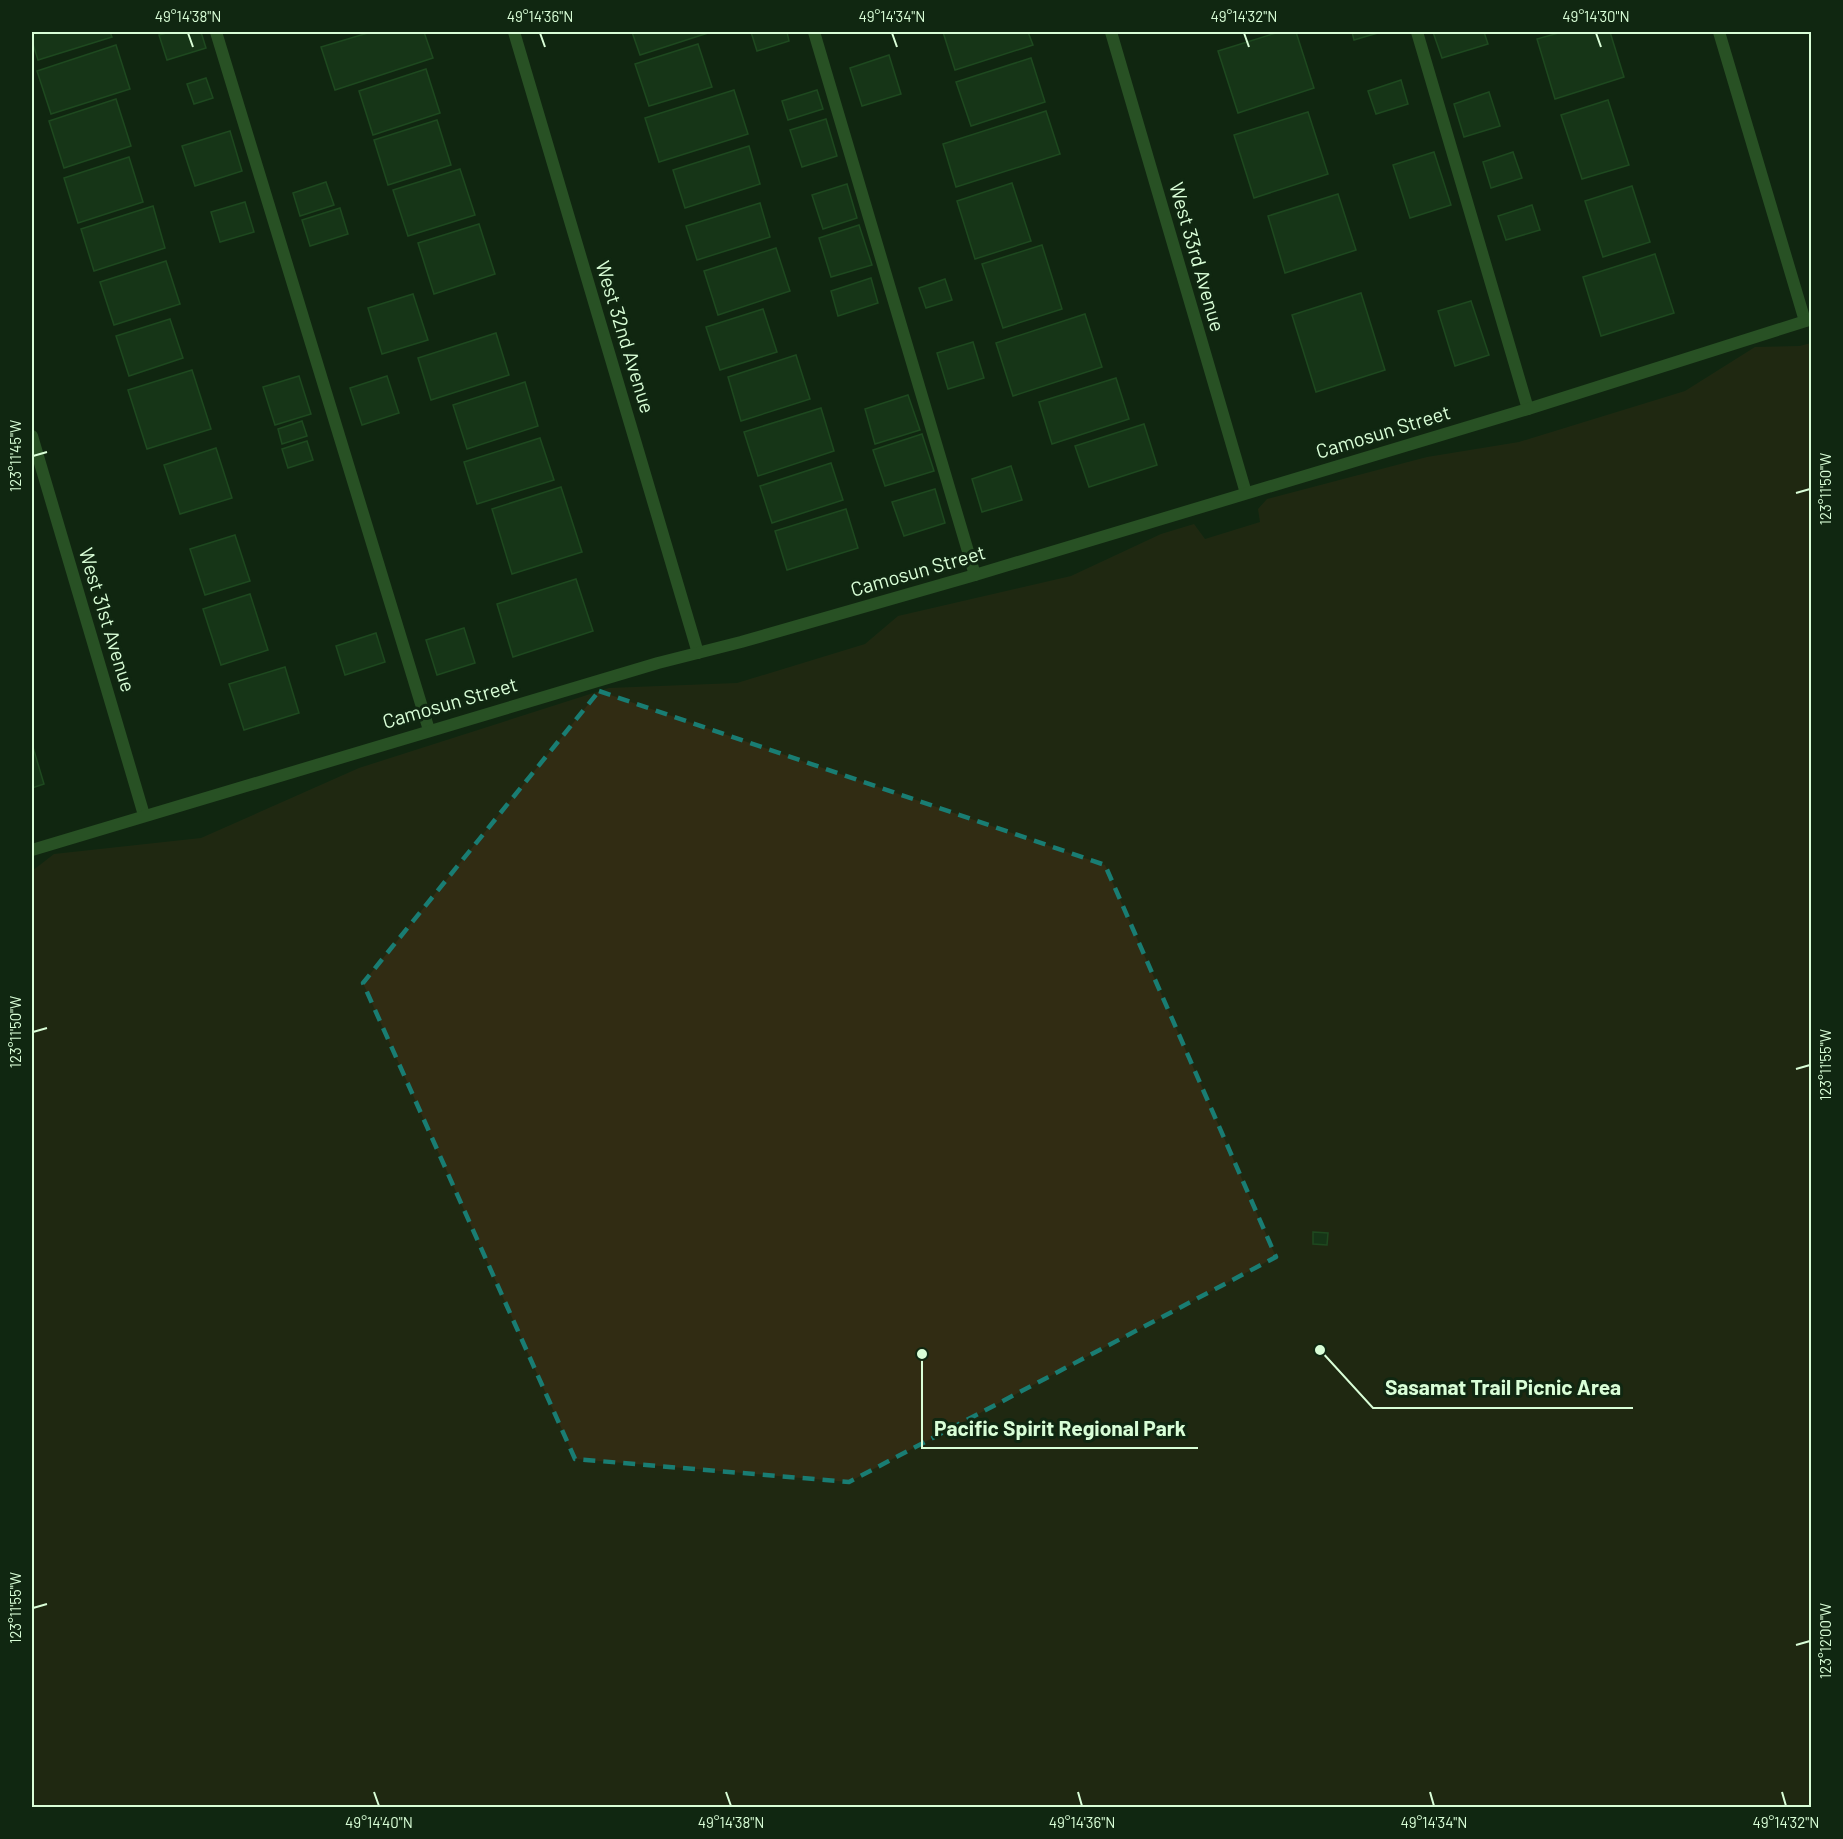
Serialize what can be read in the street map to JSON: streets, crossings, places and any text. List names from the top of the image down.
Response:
{
  "streets": {
    "street": [
      "West 33rd Avenue",
      "West 32nd Avenue",
      "Camosun Street",
      "West 31st Avenue"
    ]
  },
  "crossings": [
    ["West 33rd Avenue", "Camosun Street"],
    ["West 32nd Avenue", "Camosun Street"],
    ["Camosun Street", "West 31st Avenue"]
  ],
  "places": ["Sasamat Trail Picnic Area", "Pacific Spirit Regional Park"],
  "coordinates": [
    "49°14'38\"N",
    "49°14'36\"N",
    "49°14'34\"N",
    "49°14'32\"N",
    "49°14'30\"N",
    "123°11'45\"W",
    "123°11'50\"W",
    "123°11'55\"W",
    "123°12'00\"W",
    "49°14'40\"N"
  ]
}
